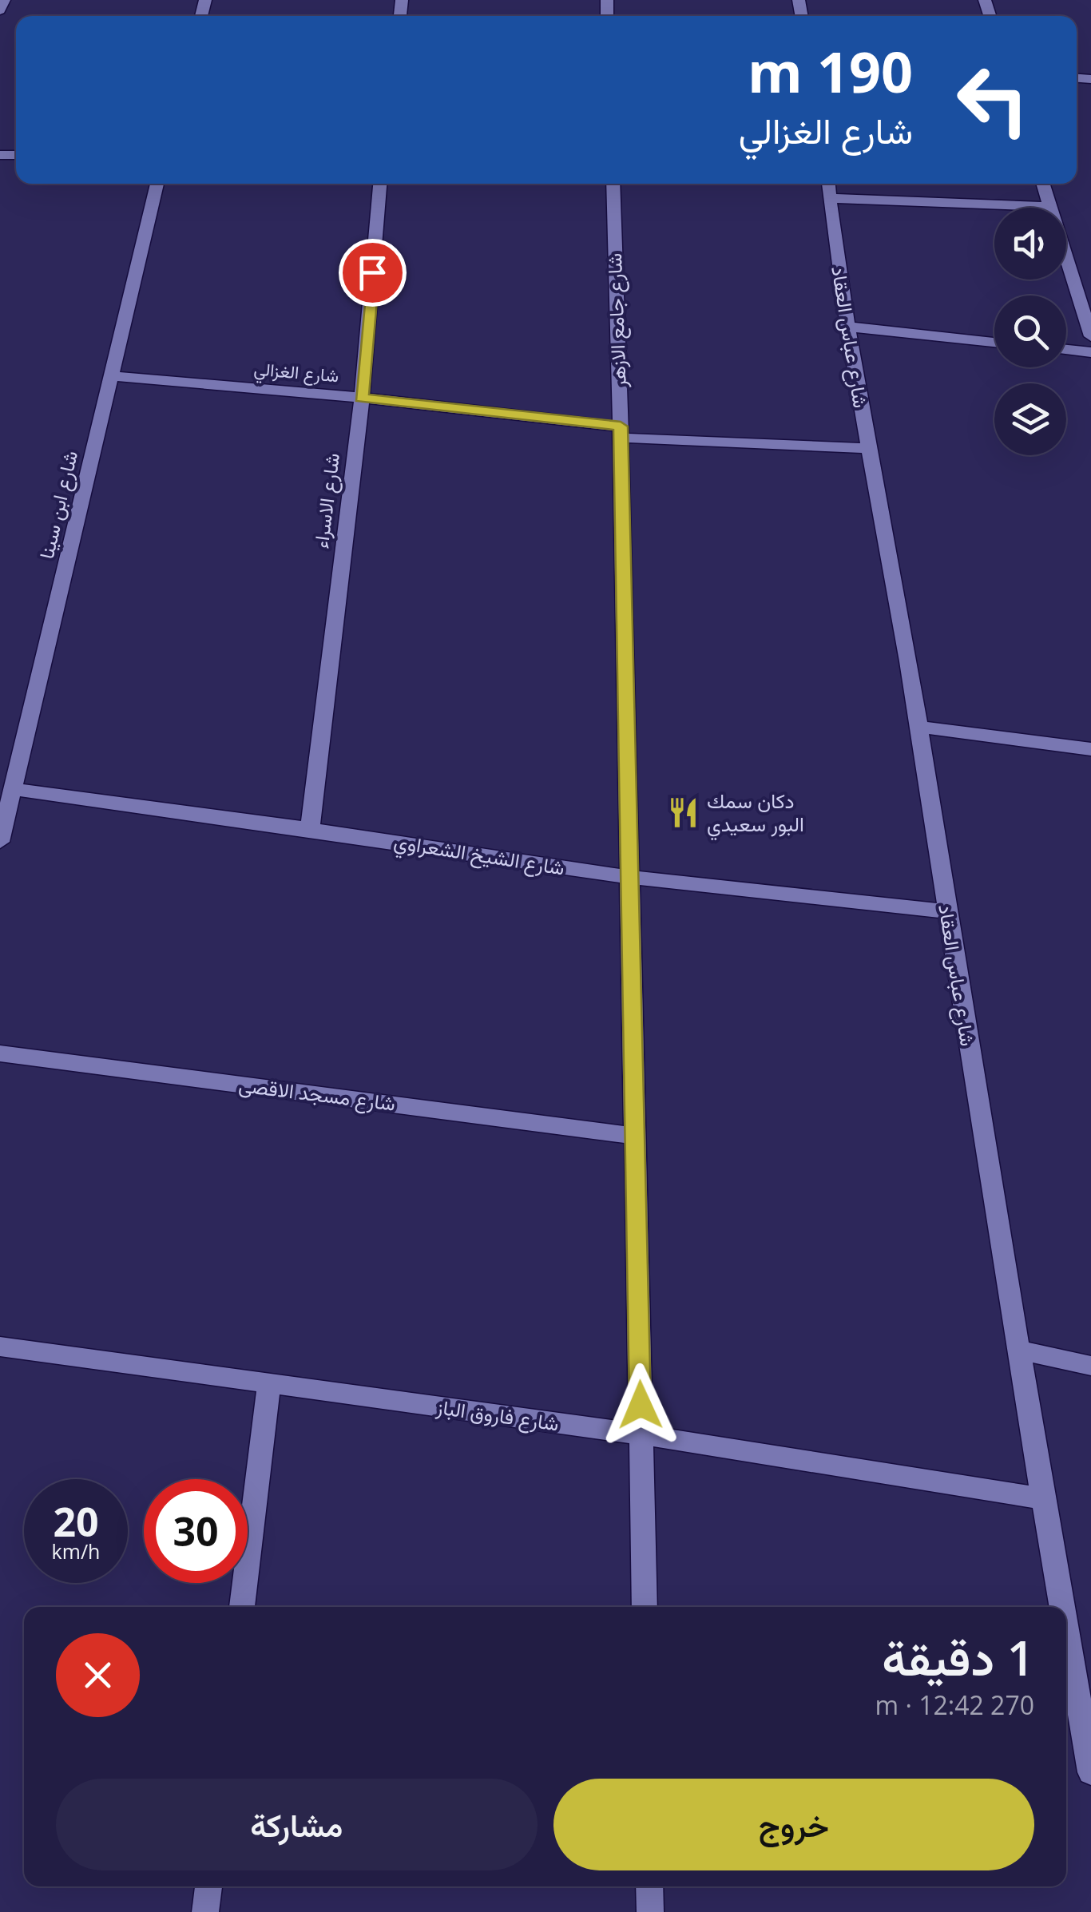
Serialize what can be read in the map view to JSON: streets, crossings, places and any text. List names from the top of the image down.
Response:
{
  "streets": {
    "street": [
      "شارع جامع الازهر",
      "شارع عباس العقاد",
      "شارع الغزالي",
      "شارع الاسراء",
      "شارع ابن سينا",
      "شارع الشيخ الشعراوي",
      "شارع مسجد الاقصى",
      "شارع فاروق الباز"
    ]
  },
  "crossings": [
    ["شارع جامع الازهر", "شارع الغزالي"],
    ["شارع جامع الازهر", "شارع الشيخ الشعراوي"],
    ["شارع جامع الازهر", "شارع مسجد الاقصى"],
    ["شارع جامع الازهر", "شارع فاروق الباز"],
    ["شارع عباس العقاد", "شارع الغزالي"],
    ["شارع عباس العقاد", "شارع الشيخ الشعراوي"],
    ["شارع عباس العقاد", "شارع فاروق الباز"],
    ["شارع الغزالي", "شارع الاسراء"],
    ["شارع الغزالي", "شارع ابن سينا"],
    ["شارع الاسراء", "شارع الشيخ الشعراوي"],
    ["شارع ابن سينا", "شارع الشيخ الشعراوي"]
  ],
  "places": {
    "restaurant": ["دكان سمك البور سعيدي"]
  },
  "page": {
    "turn": ["190 m", "شارع الغزالي"],
    "speed": "20 km/h",
    "limit": "30",
    "heading": ["1 دقيقة", "270 m · 12:42"],
    "buttons": ["خروج", "مشاركة"]
  }
}
